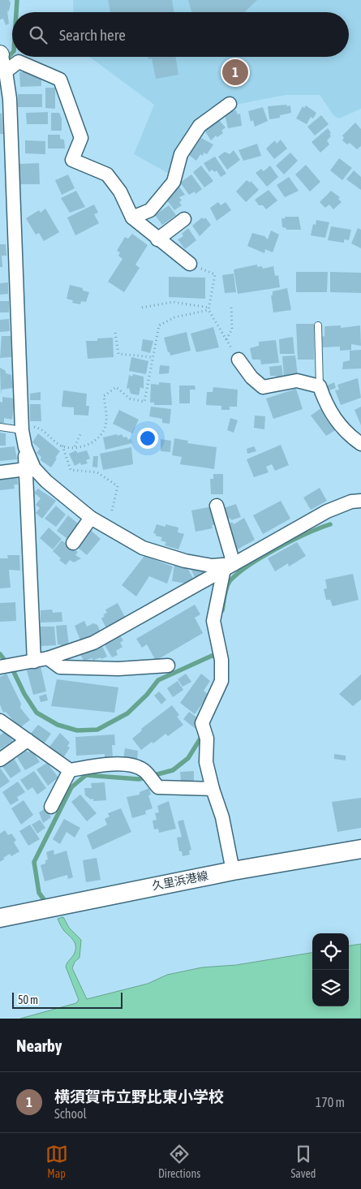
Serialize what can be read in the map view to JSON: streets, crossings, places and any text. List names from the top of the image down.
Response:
{
  "streets": {
    "main road": ["久里浜港線"]
  },
  "scale_bar": "50 m",
  "page": {
    "search": "Search here",
    "pins": "1",
    "scale": "50 m",
    "heading": "Nearby",
    "list": [
      {
        "mark": "1",
        "name": "横須賀市立野比東小学校",
        "note": "School",
        "value": "170 m"
      }
    ],
    "nav": ["Map", "Directions", "Saved"]
  }
}
